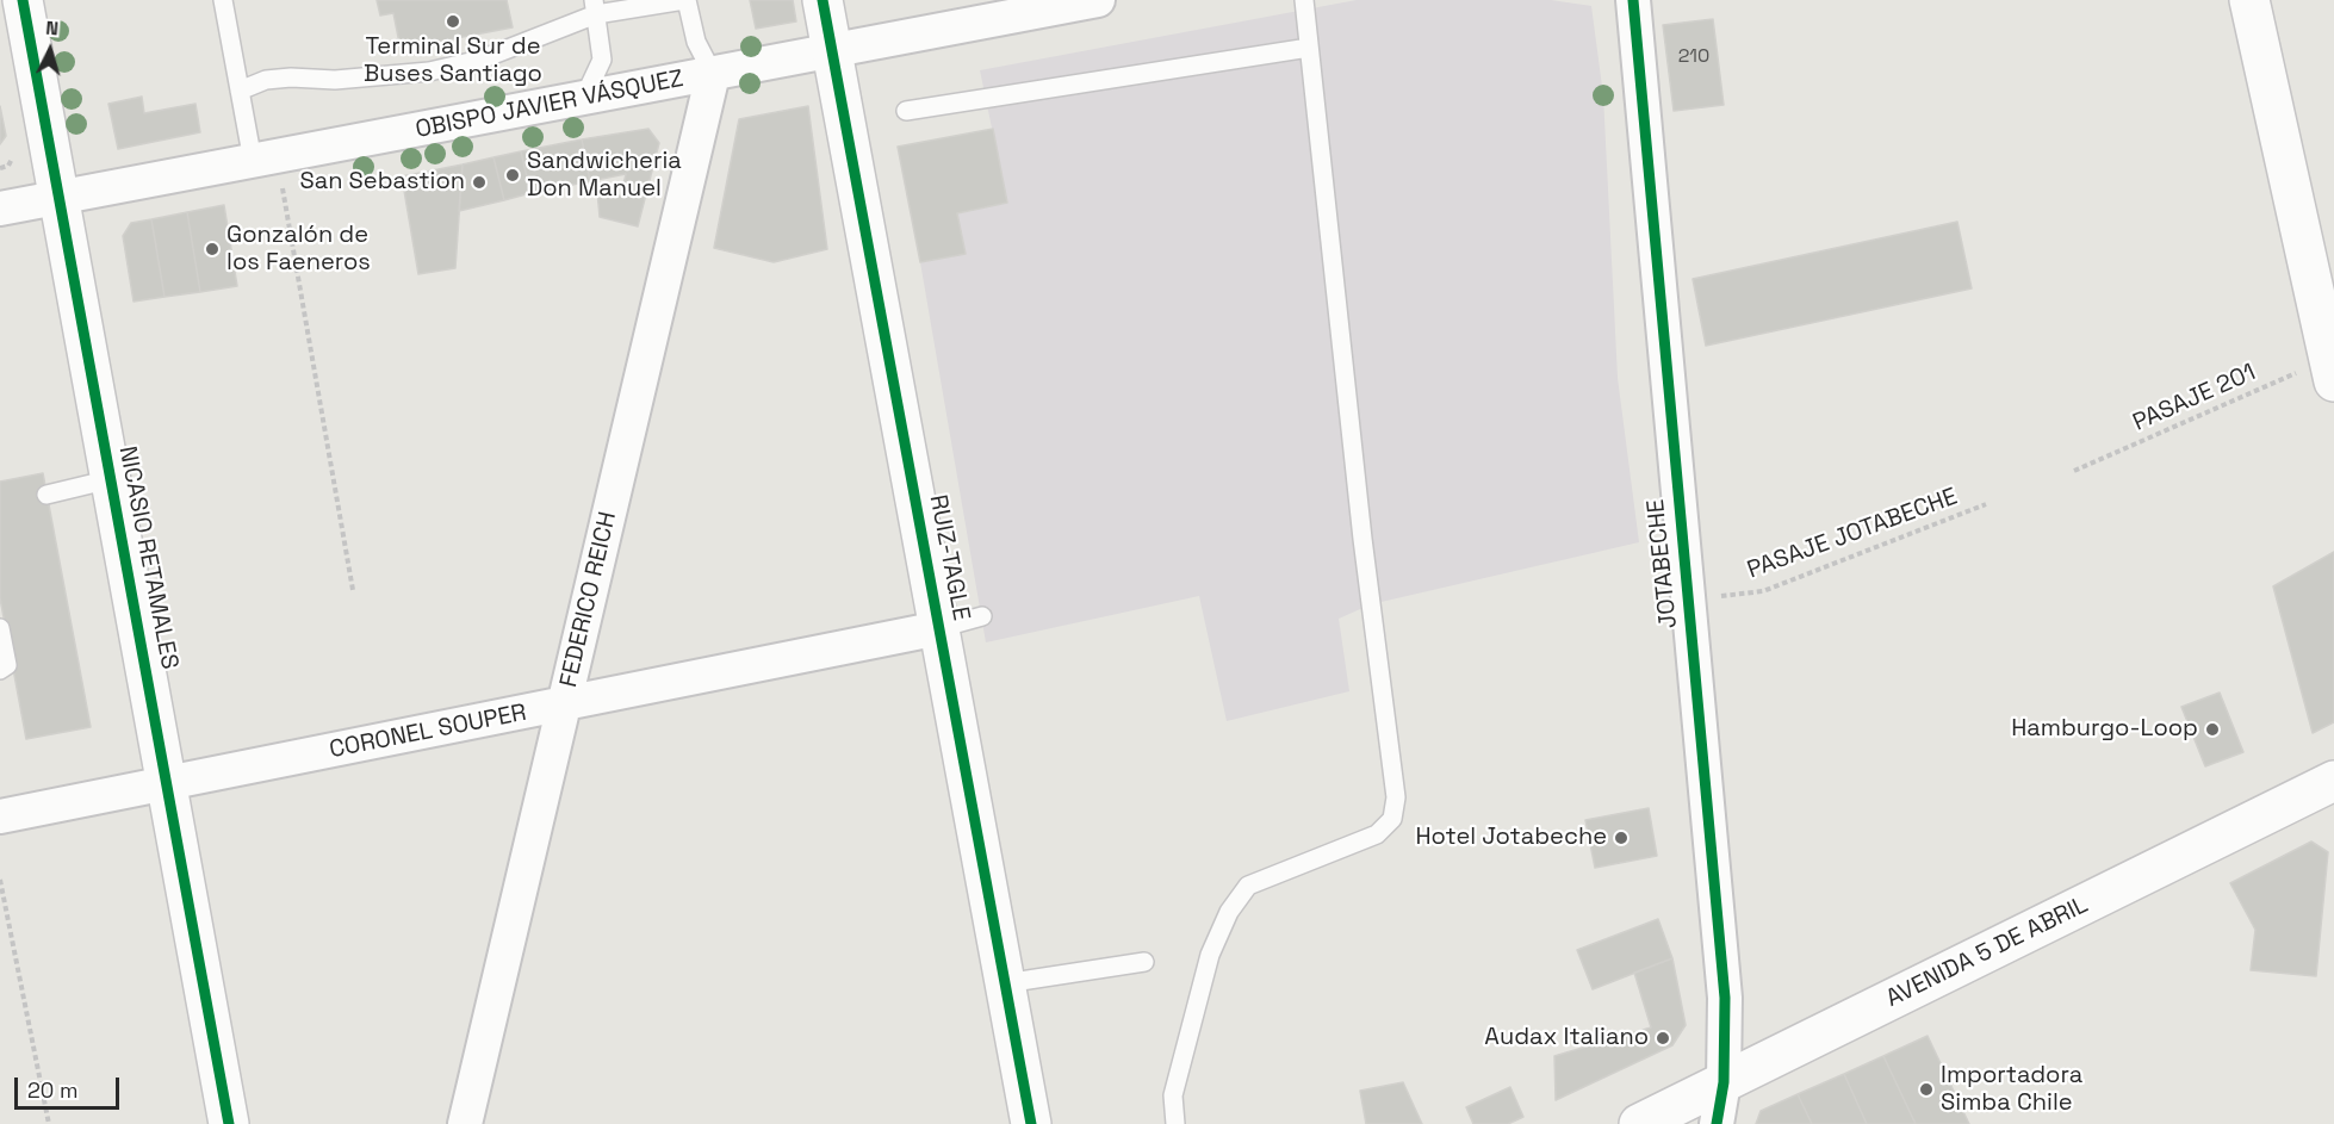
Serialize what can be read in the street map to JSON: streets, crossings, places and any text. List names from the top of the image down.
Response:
{
  "streets": {
    "street": [
      "OBISPO JAVIER VÁSQUEZ",
      "NICASIO RETAMALES",
      "RUIZ-TAGLE",
      "JOTABECHE",
      "FEDERICO REICH",
      "CORONEL SOUPER",
      "AVENIDA 5 DE ABRIL"
    ],
    "path": ["PASAJE 201", "PASAJE JOTABECHE"]
  },
  "crossings": [
    ["OBISPO JAVIER VÁSQUEZ", "NICASIO RETAMALES"],
    ["OBISPO JAVIER VÁSQUEZ", "RUIZ-TAGLE"],
    ["OBISPO JAVIER VÁSQUEZ", "FEDERICO REICH"],
    ["PASAJE JOTABECHE", "JOTABECHE"],
    ["NICASIO RETAMALES", "CORONEL SOUPER"],
    ["RUIZ-TAGLE", "CORONEL SOUPER"],
    ["JOTABECHE", "AVENIDA 5 DE ABRIL"],
    ["FEDERICO REICH", "CORONEL SOUPER"]
  ],
  "places": [
    "Terminal Sur de Buses Santiago",
    "Sandwicheria Don Manuel",
    "San Sebastion",
    "Gonzalón de los Faeneros",
    "Hamburgo-Loop",
    "Hotel Jotabeche",
    "Audax Italiano",
    "Importadora Simba Chile"
  ],
  "house_numbers": ["210"],
  "scale_bar": "20 m",
  "north": "top"
}
